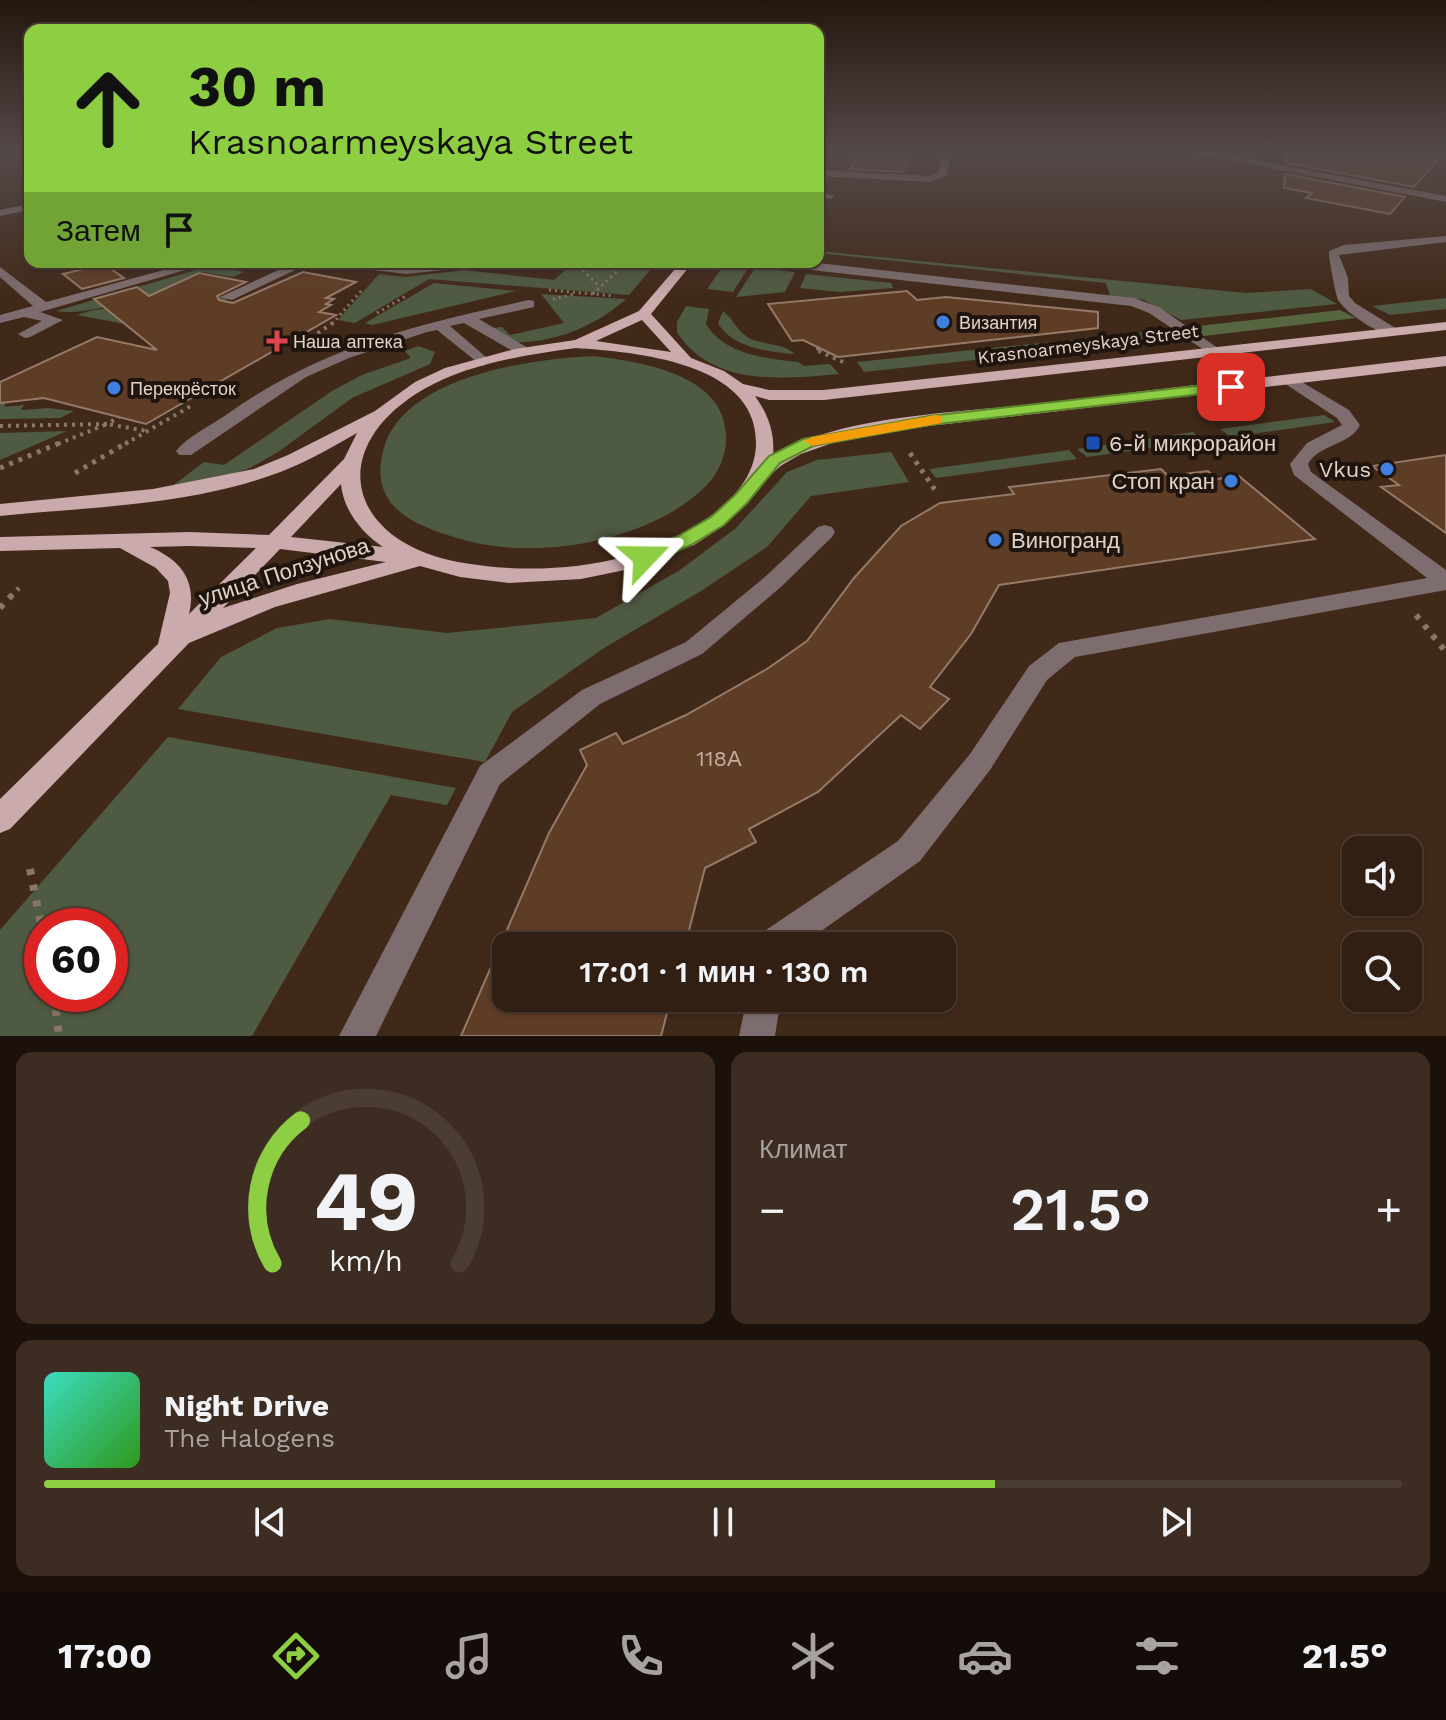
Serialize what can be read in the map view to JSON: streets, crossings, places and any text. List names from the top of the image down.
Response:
{
  "streets": {
    "main road": ["Krasnoarmeyskaya Street", "улица Ползунова"]
  },
  "places": {
    "other": [
      "Византия",
      "Перекрёсток",
      "Vkus",
      "Стоп кран",
      "Виногранд"
    ],
    "health": ["Наша аптека"],
    "transit": ["6-й микрорайон"]
  },
  "house_numbers": ["118А"],
  "page": {
    "turn": ["30 m", "Krasnoarmeyskaya Street"],
    "then": "Затем",
    "limit": "60",
    "trip": "17:01 · 1 мин · 130 m",
    "tile": "Климат",
    "heat": ["−", "21.5°", "+"],
    "song": ["Night Drive", "The Halogens"],
    "tabs": ["17:00", "21.5°"],
    "gauge": ["49", "km/h"]
  }
}
